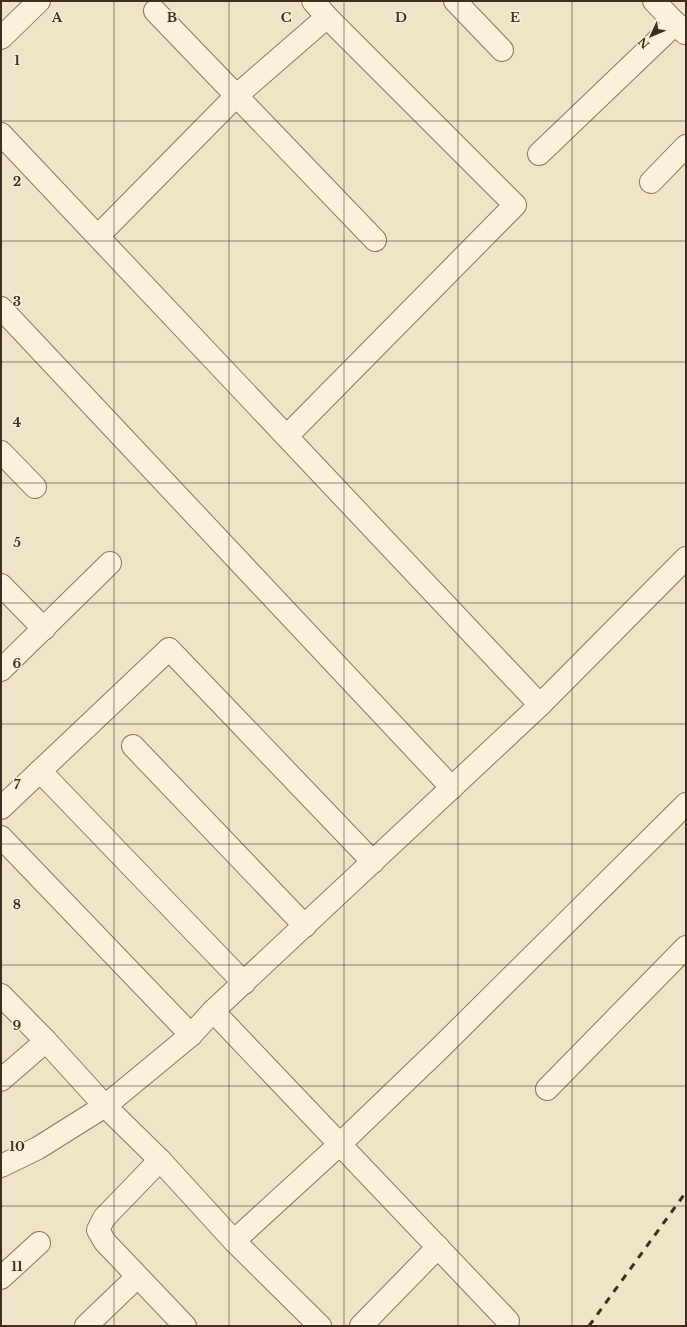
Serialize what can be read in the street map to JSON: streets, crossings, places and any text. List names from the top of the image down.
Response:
{
  "north": "bottom left",
  "grid": {
    "columns": [
      "A",
      "B",
      "C",
      "D",
      "E"
    ],
    "rows": [
      "1",
      "2",
      "3",
      "4",
      "5",
      "6",
      "7",
      "8",
      "9",
      "10",
      "11"
    ]
  }
}
